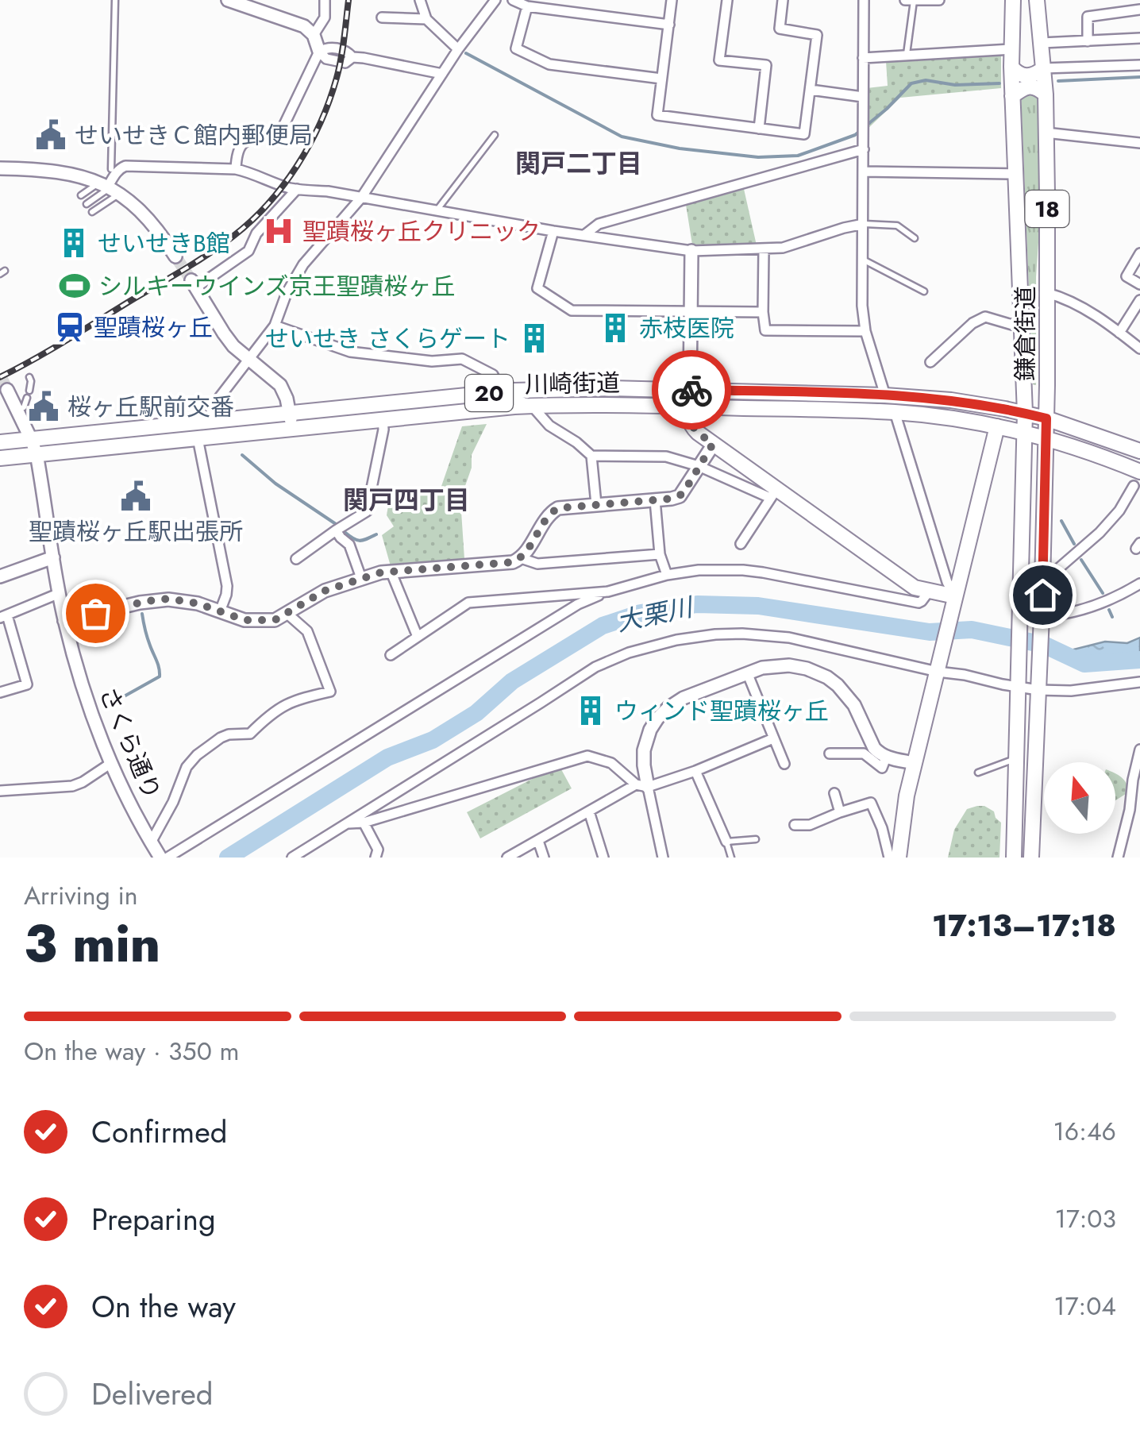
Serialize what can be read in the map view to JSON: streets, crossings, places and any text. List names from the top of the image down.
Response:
{
  "streets": {
    "main road": [
      "18",
      "鎌倉街道",
      "川崎街道",
      "20"
    ],
    "street": ["さくら通り"]
  },
  "crossings": [
    ["鎌倉街道", "川崎街道"],
    ["川崎街道", "さくら通り"]
  ],
  "districts": ["関戸二丁目", "関戸四丁目"],
  "water": ["大栗川"],
  "places": {
    "public building": ["せいせきＣ館内郵便局", "桜ヶ丘駅前交番", "聖蹟桜ヶ丘駅出張所"],
    "hospital": ["聖蹟桜ヶ丘クリニック"],
    "building": [
      "せいせきB館",
      "赤枝医院",
      "せいせき さくらゲート",
      "ウィンド聖蹟桜ヶ丘"
    ],
    "sports": ["シルキーウインズ京王聖蹟桜ヶ丘"],
    "station": ["聖蹟桜ヶ丘"]
  },
  "north": "top",
  "page": {
    "heading": ["3 min", "Arriving in", "17:13–17:18"],
    "bar": "On the way · 350 m",
    "list": [
      ["Confirmed", "16:46"],
      ["Preparing", "17:03"],
      ["On the way", "17:04"],
      "Delivered"
    ]
  }
}
